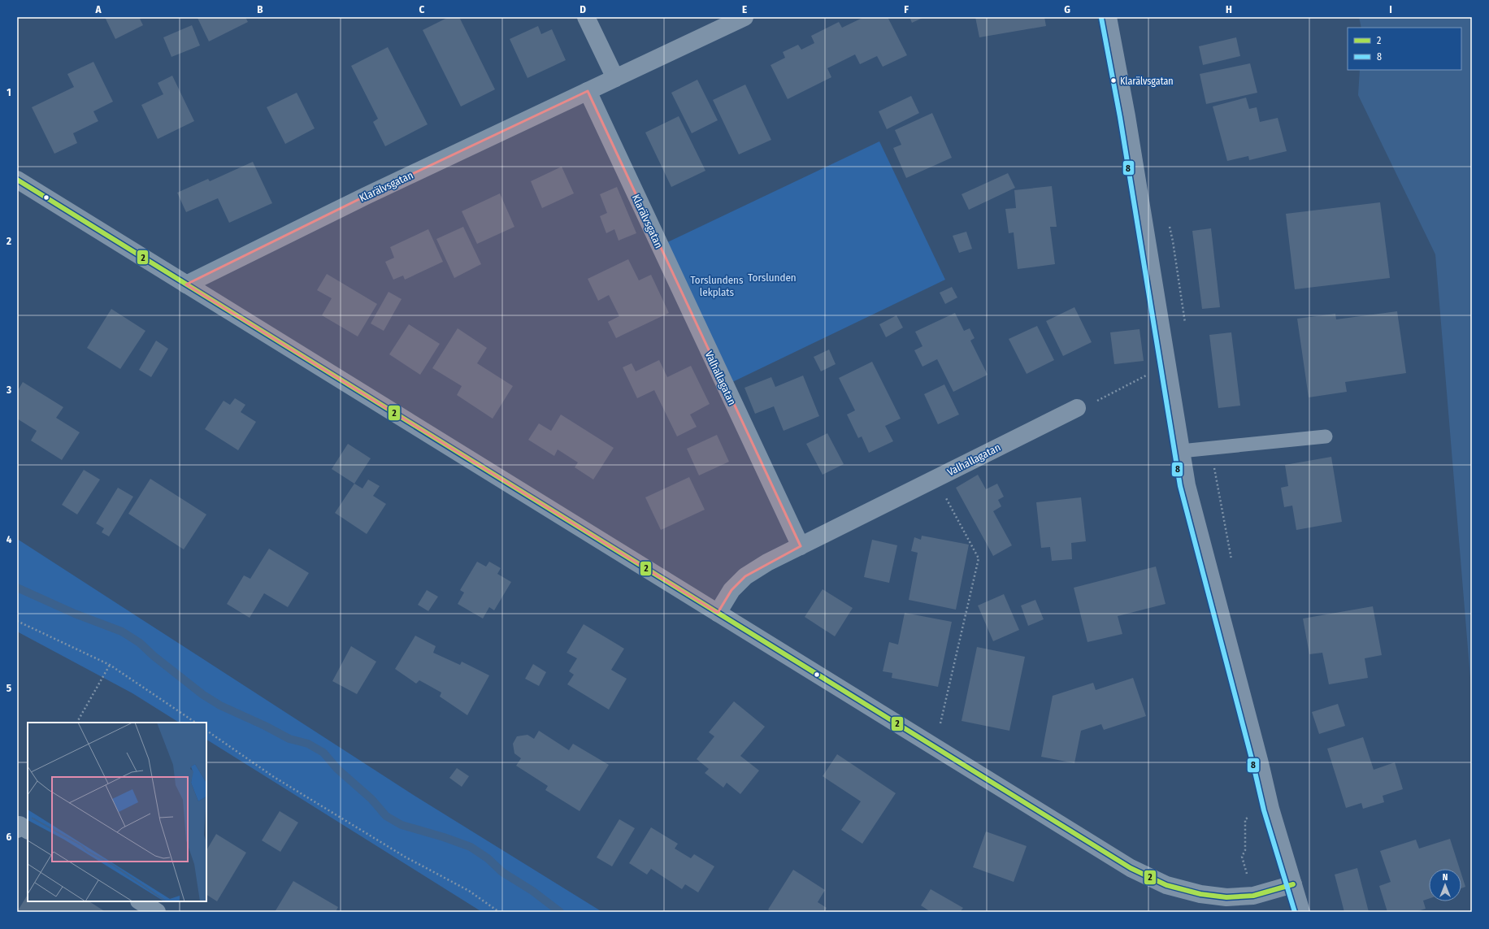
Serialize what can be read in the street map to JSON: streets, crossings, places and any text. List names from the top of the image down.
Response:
{
  "streets": {
    "street": ["Klarälvsgatan", "Valhallagatan"]
  },
  "crossings": [
    ["Klarälvsgatan", "Valhallagatan"]
  ],
  "parks": ["Torslunden", "Torslundens lekplats"],
  "places": ["Klarälvsgatan"],
  "lines": ["transit line 8", "transit line 2"],
  "legend": ["2", "8"],
  "north": "top",
  "grid": {
    "columns": [
      "A",
      "B",
      "C",
      "D",
      "E",
      "F",
      "G",
      "H",
      "I"
    ],
    "rows": [
      "1",
      "2",
      "3",
      "4",
      "5",
      "6"
    ]
  }
}
